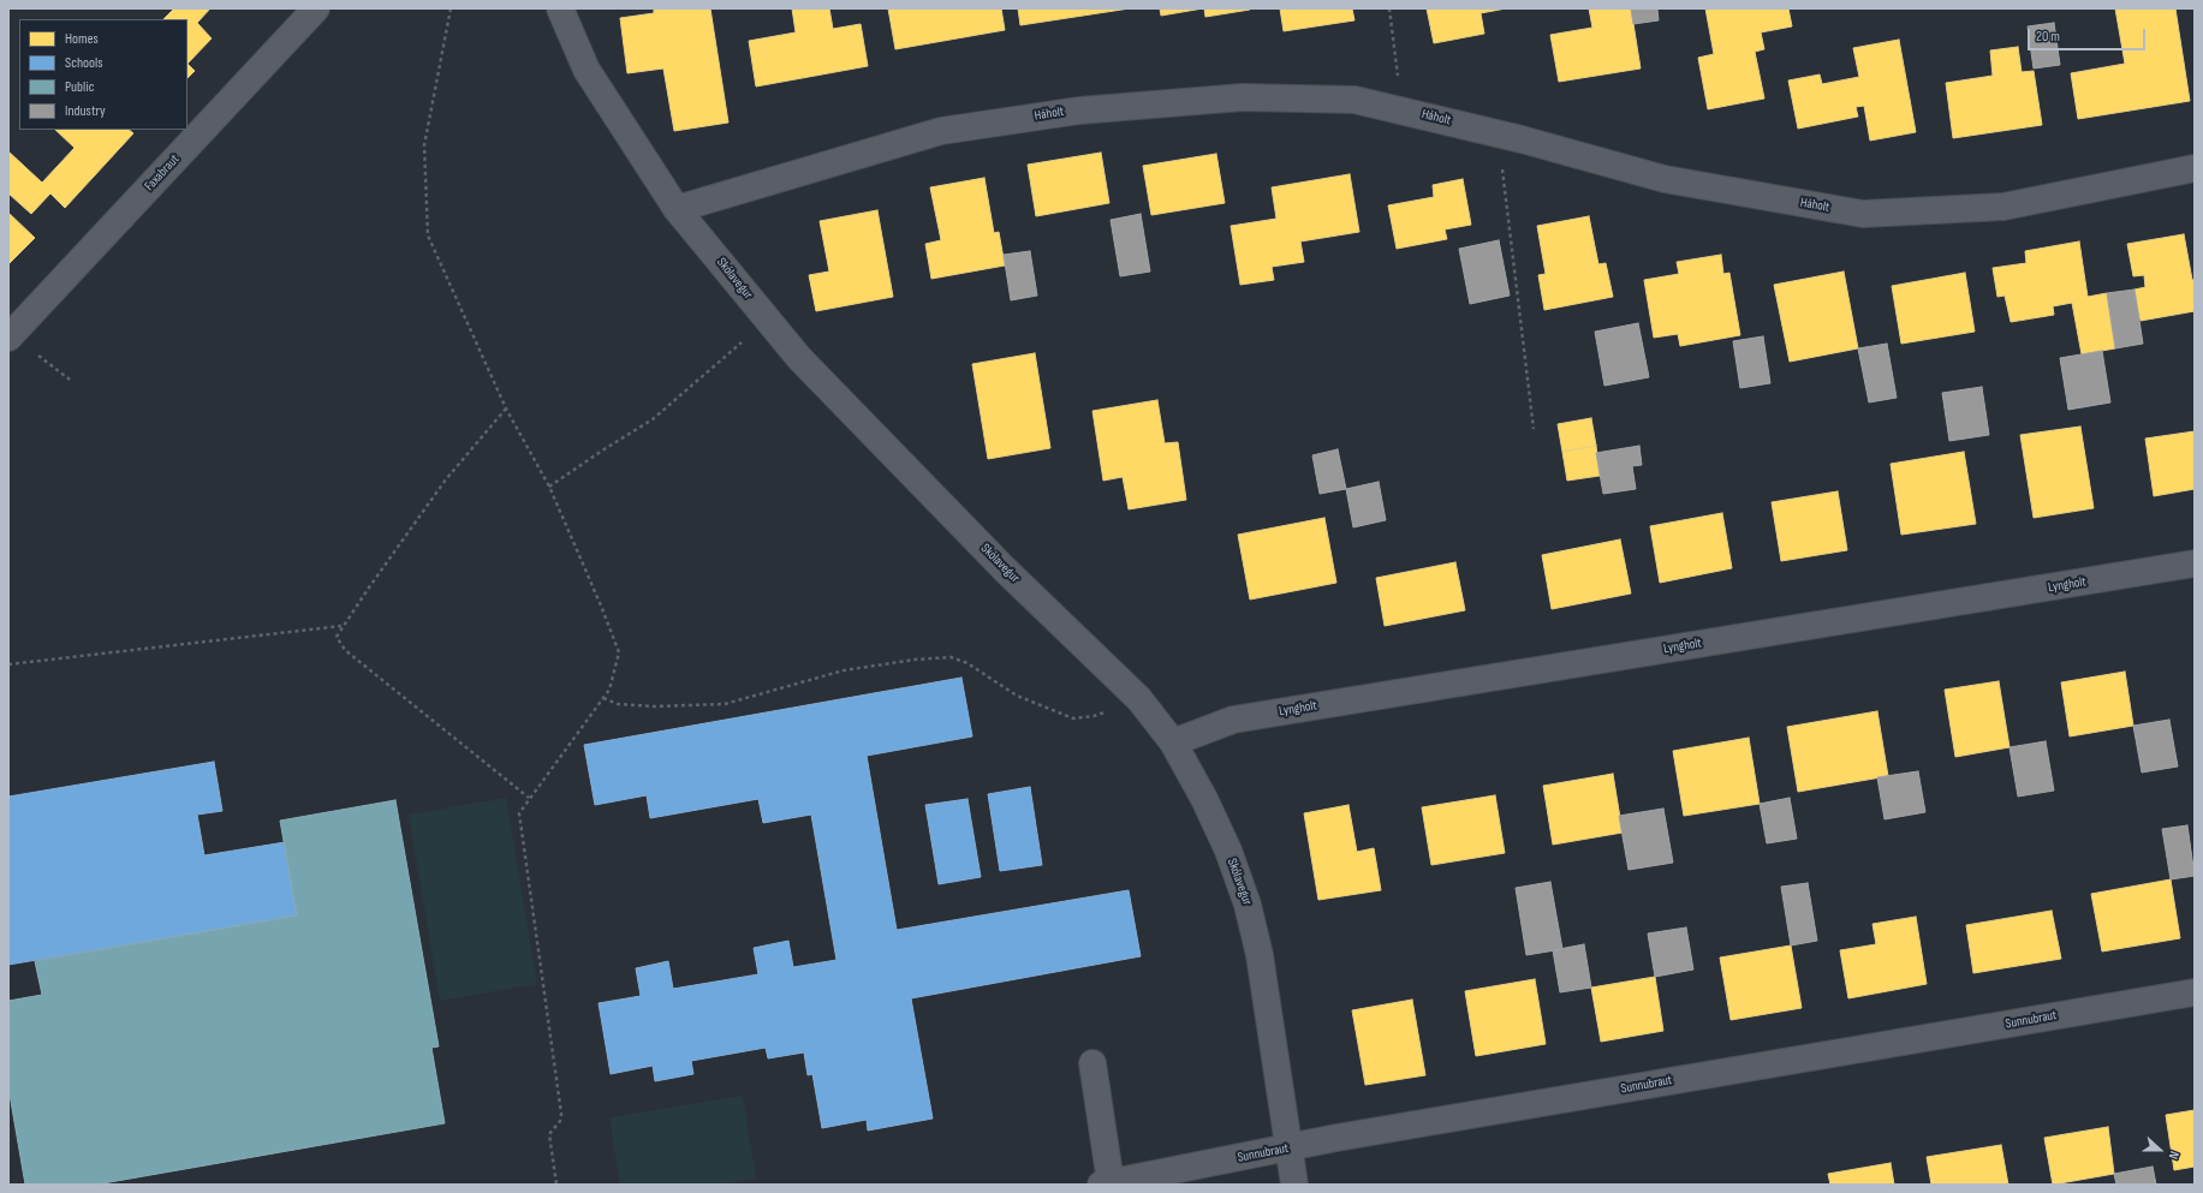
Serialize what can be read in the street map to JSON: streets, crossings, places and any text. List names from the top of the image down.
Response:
{
  "streets": {
    "street": [
      "Háholt",
      "Faxabraut",
      "Skólavegur",
      "Lyngholt",
      "Sunnubraut"
    ]
  },
  "crossings": [
    ["Háholt", "Skólavegur"],
    ["Skólavegur", "Lyngholt"],
    ["Skólavegur", "Sunnubraut"]
  ],
  "legend": [
    "Homes",
    "Schools",
    "Public",
    "Industry"
  ],
  "scale_bar": "20 m",
  "north": "right"
}
